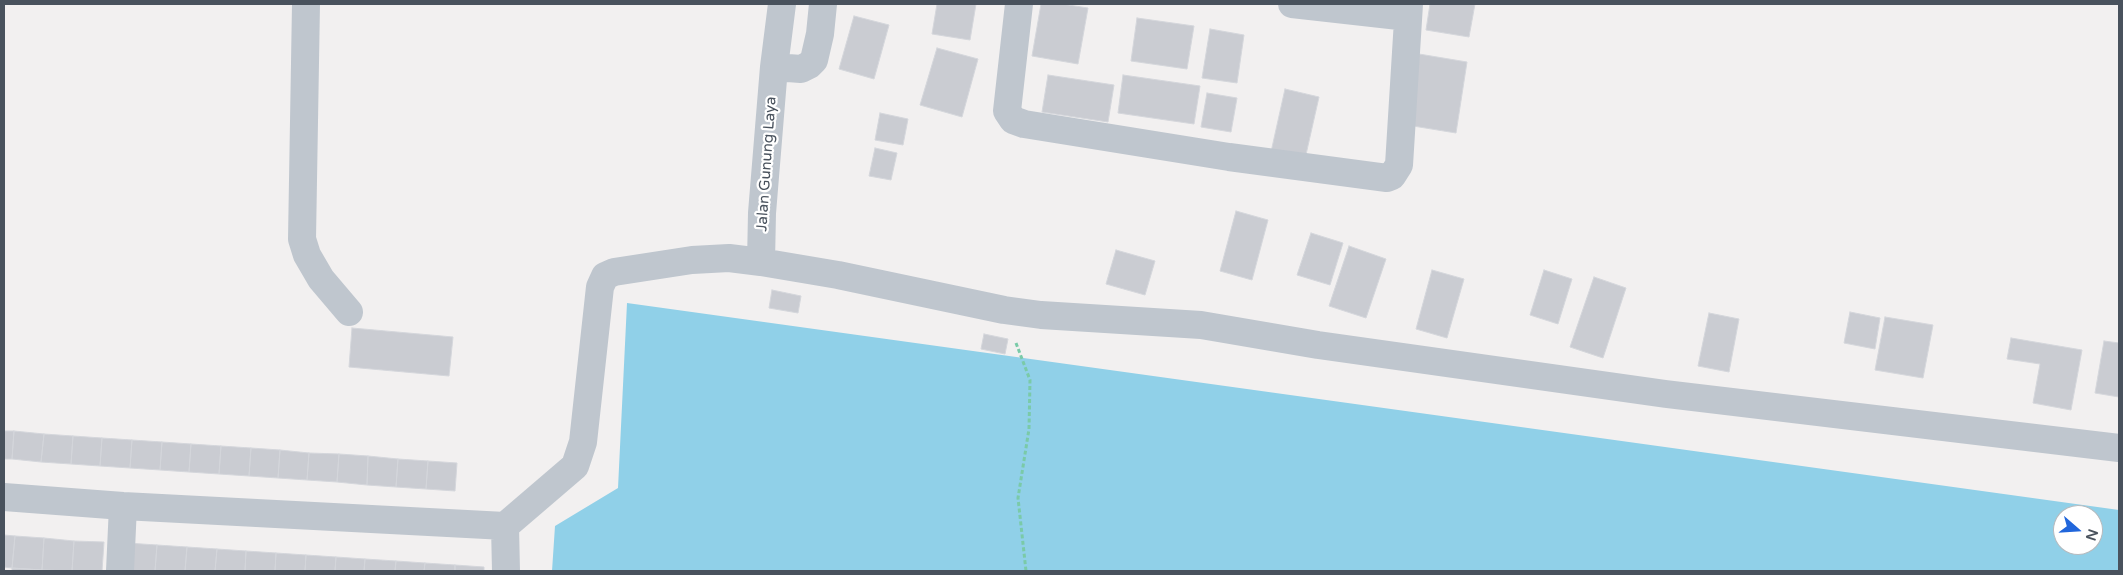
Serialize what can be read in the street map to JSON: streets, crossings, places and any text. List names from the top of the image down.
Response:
{
  "streets": {
    "street": ["Jalan Gunung Laya"]
  },
  "north": "right"
}
